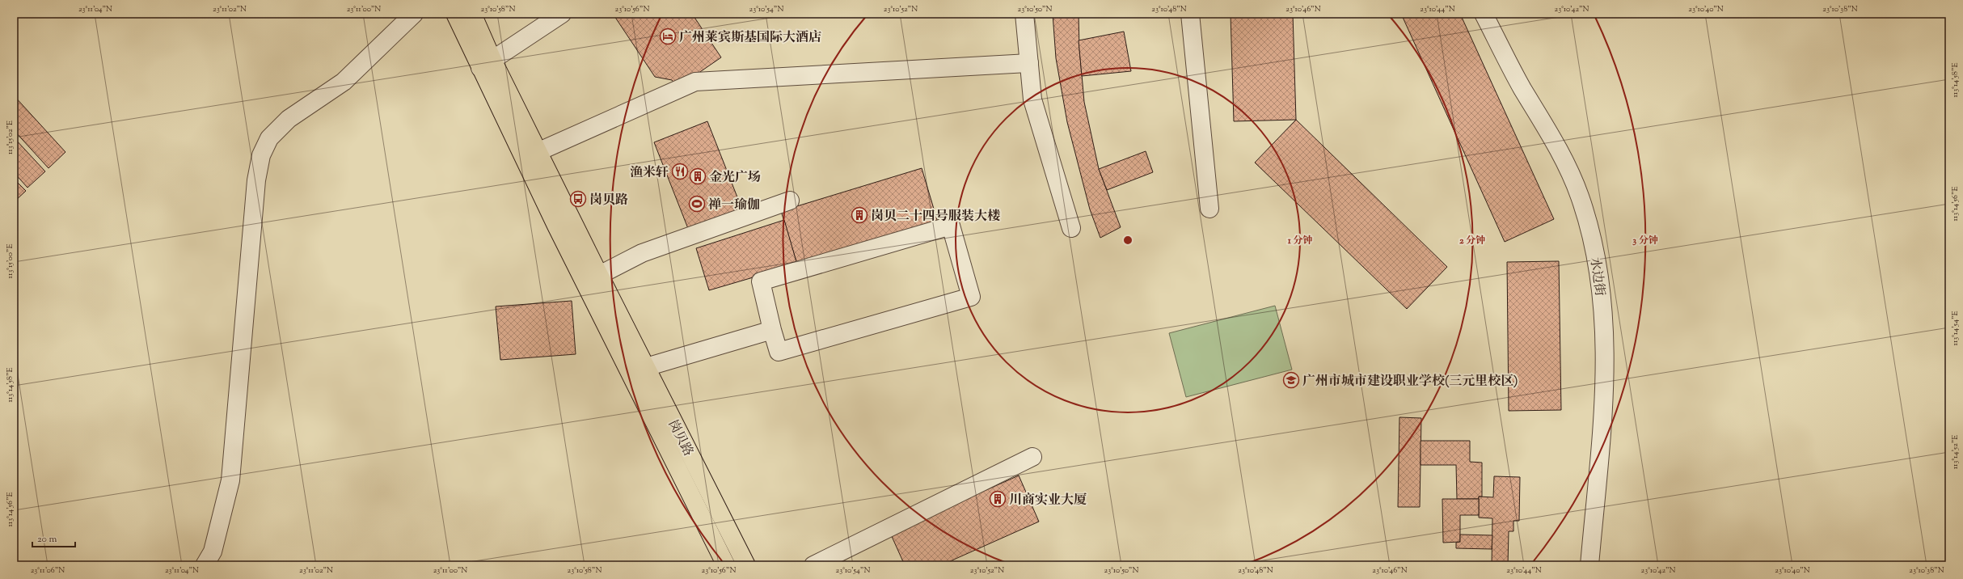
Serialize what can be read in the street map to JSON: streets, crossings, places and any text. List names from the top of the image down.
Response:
{
  "streets": {
    "main road": ["岗贝路"],
    "street": ["水边街"]
  },
  "places": {
    "hotel": ["广州莱宾斯基国际大酒店"],
    "restaurant": ["渔米轩"],
    "building": ["金光广场", "岗贝二十四号服装大楼", "川商实业大厦"],
    "bus stop": ["岗贝路"],
    "sports": ["禅一瑜伽"],
    "school or university": ["广州市城市建设职业学校(三元里校区)"]
  },
  "scale_bar": "20 m",
  "coordinates": [
    "23°11'04\"N",
    "23°11'02\"N",
    "23°11'00\"N",
    "23°10'58\"N",
    "23°10'56\"N",
    "23°10'54\"N",
    "23°10'52\"N",
    "23°10'50\"N",
    "23°10'48\"N",
    "23°10'46\"N",
    "23°10'44\"N",
    "23°10'42\"N",
    "23°10'40\"N",
    "23°10'38\"N",
    "113°14'58\"E",
    "113°15'02\"E",
    "113°14'56\"E",
    "113°15'00\"E",
    "113°14'54\"E",
    "113°14'52\"E",
    "23°11'06\"N"
  ],
  "rings": ["1 分钟", "2 分钟", "3 分钟"]
}
